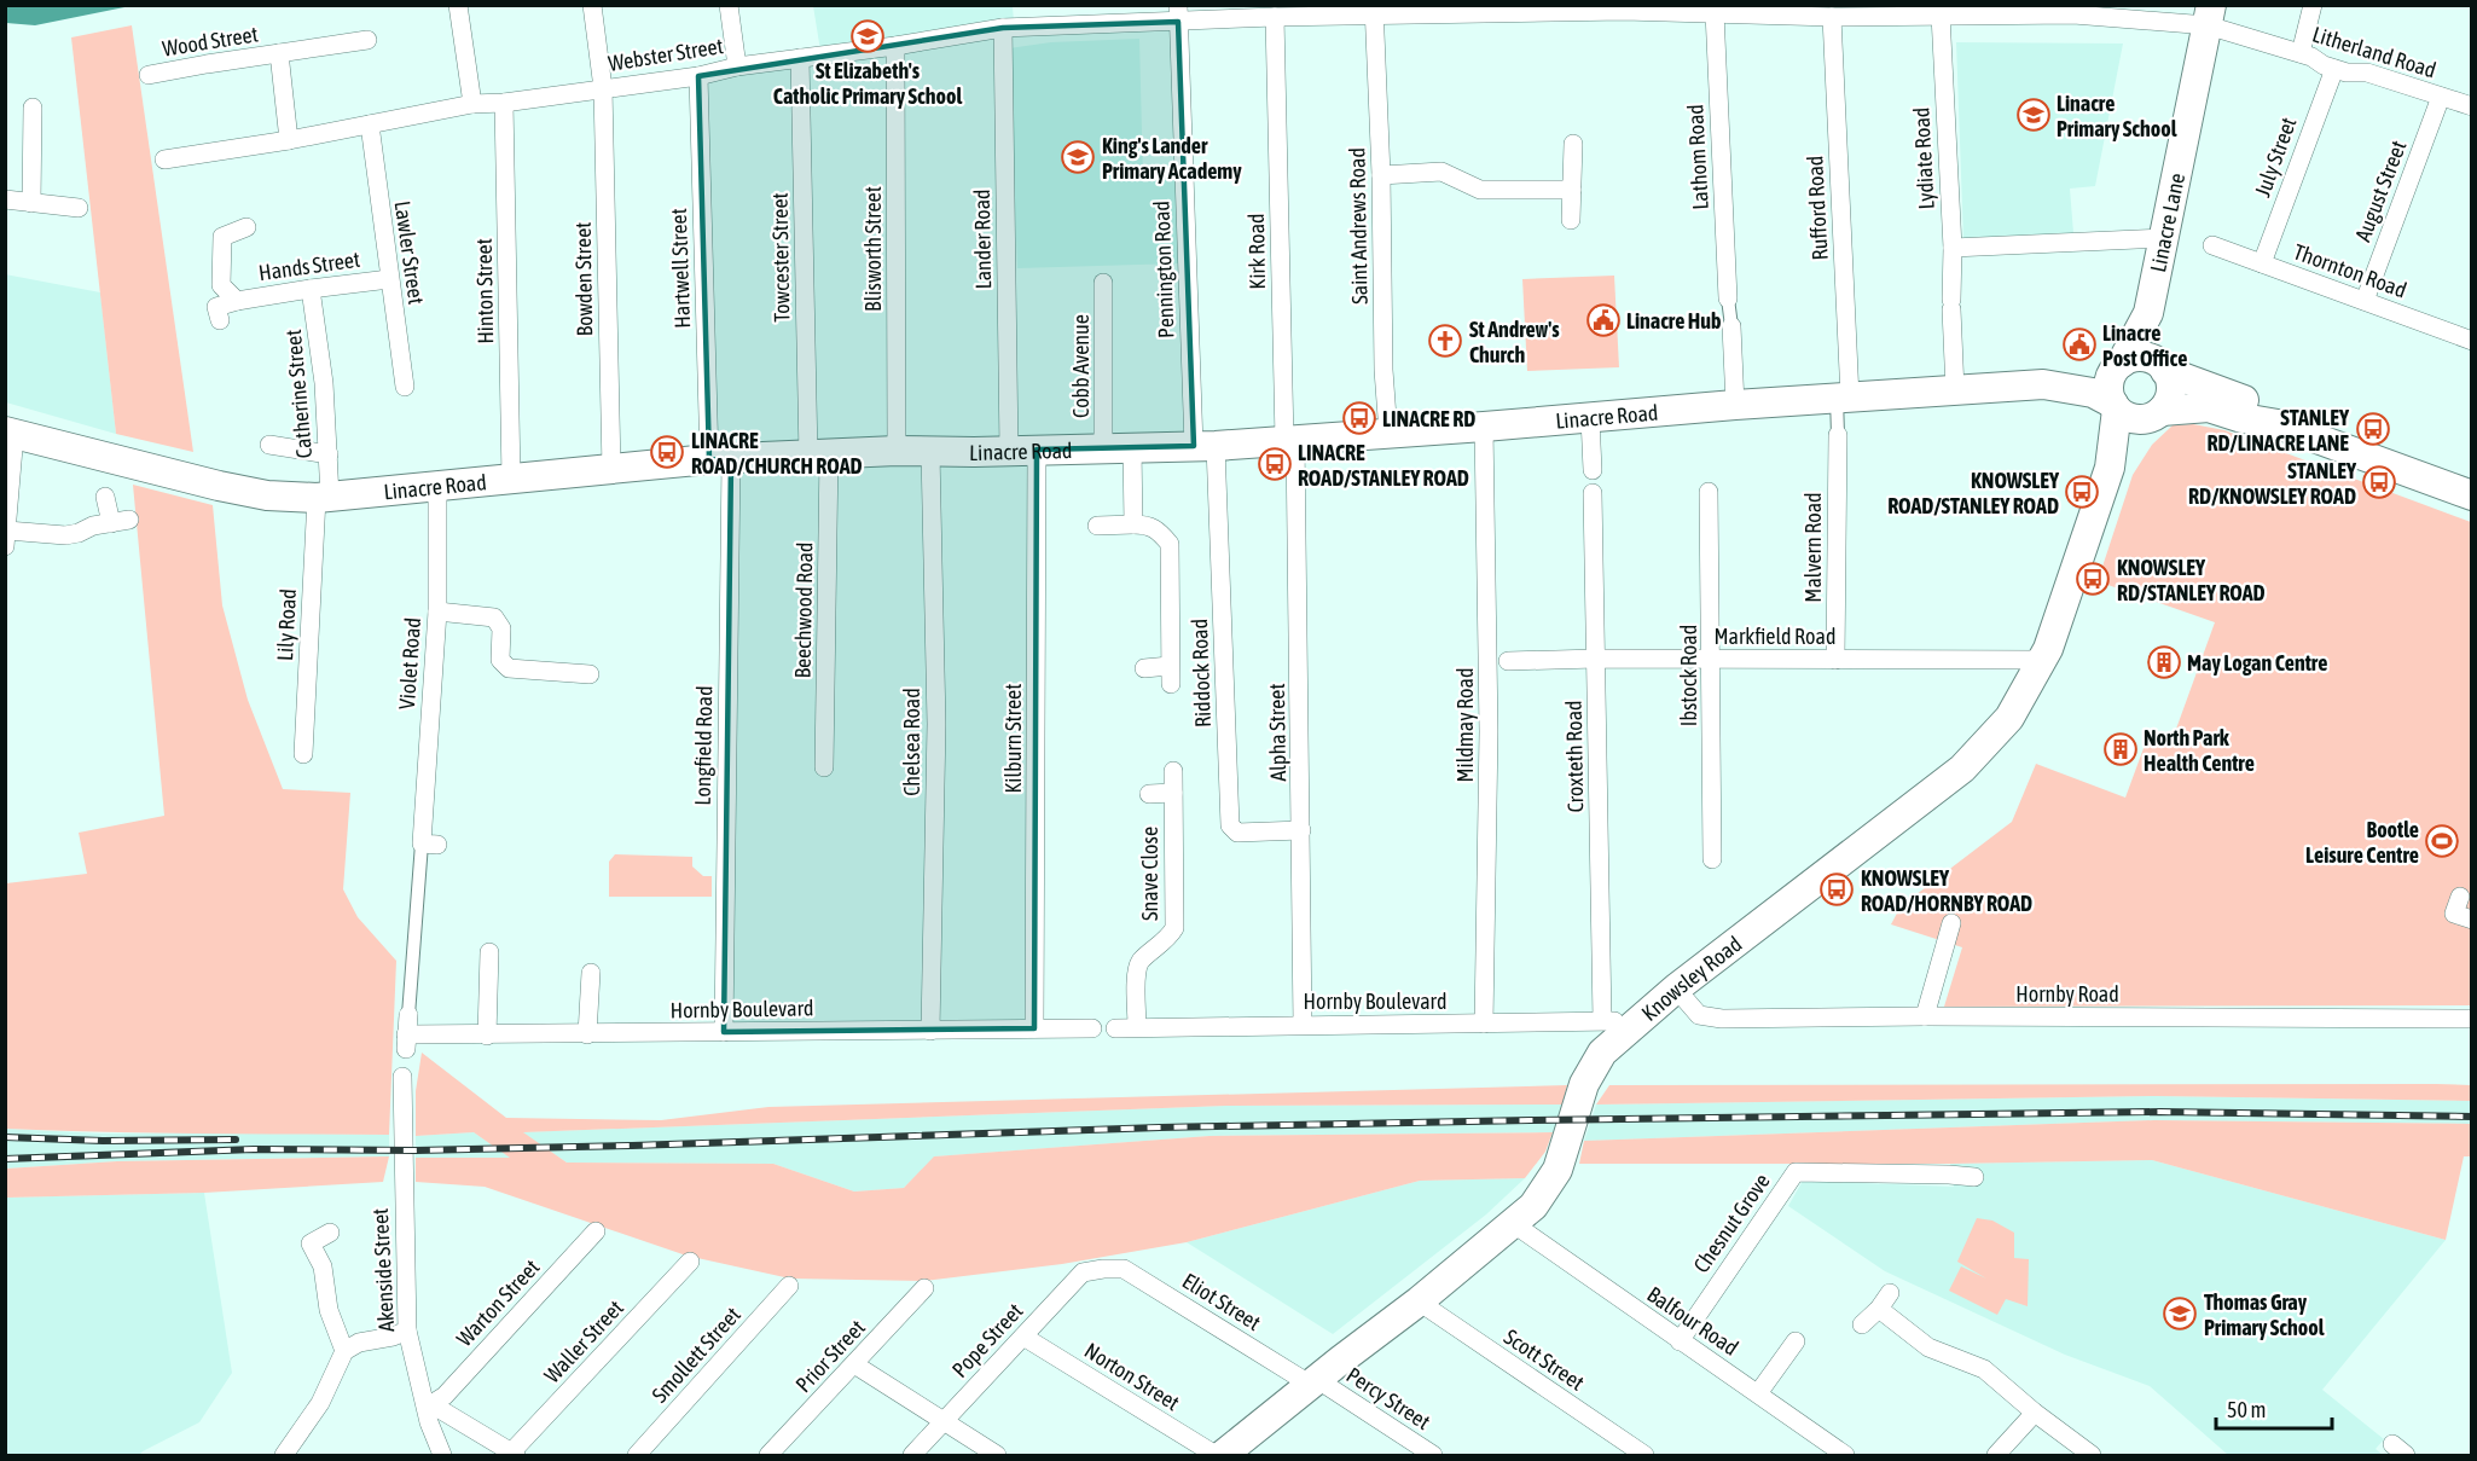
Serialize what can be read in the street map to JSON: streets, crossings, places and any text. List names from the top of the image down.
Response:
{
  "streets": {
    "main road": ["Linacre Lane", "Linacre Road", "Knowsley Road"],
    "street": [
      "Wood Street",
      "Litherland Road",
      "Webster Street",
      "Lathom Road",
      "July Street",
      "Lydiate Road",
      "August Street",
      "Rufford Road",
      "Saint Andrews Road",
      "Lander Road",
      "Blisworth Street",
      "Kirk Road",
      "Lawler Street",
      "Towcester Street",
      "Hands Street",
      "Hartwell Street",
      "Pennington Road",
      "Thornton Road",
      "Bowden Street",
      "Hinton Street",
      "Cobb Avenue",
      "Catherine Street",
      "Malvern Road",
      "Beechwood Road",
      "Lily Road",
      "Markfield Road",
      "Violet Road",
      "Riddock Road",
      "Ibstock Road",
      "Mildmay Road",
      "Alpha Street",
      "Kilburn Street",
      "Chelsea Road",
      "Longfield Road",
      "Croxteth Road",
      "Snave Close",
      "Hornby Road",
      "Hornby Boulevard",
      "Chesnut Grove",
      "Akenside Street",
      "Eliot Street",
      "Warton Street",
      "Balfour Road",
      "Pope Street",
      "Waller Street",
      "Smollett Street",
      "Prior Street",
      "Scott Street",
      "Norton Street",
      "Percy Street"
    ]
  },
  "crossings": [
    ["Wood Street", "Webster Street"],
    ["Litherland Road", "Webster Street"],
    ["Litherland Road", "Lathom Road"],
    ["Litherland Road", "July Street"],
    ["Litherland Road", "Lydiate Road"],
    ["Litherland Road", "August Street"],
    ["Litherland Road", "Rufford Road"],
    ["Litherland Road", "Linacre Lane"],
    ["Litherland Road", "Saint Andrews Road"],
    ["Litherland Road", "Kirk Road"],
    ["Litherland Road", "Pennington Road"],
    ["Webster Street", "Lander Road"],
    ["Webster Street", "Blisworth Street"],
    ["Webster Street", "Lawler Street"],
    ["Webster Street", "Towcester Street"],
    ["Webster Street", "Hartwell Street"],
    ["Webster Street", "Pennington Road"],
    ["Webster Street", "Bowden Street"],
    ["Webster Street", "Hinton Street"],
    ["July Street", "Thornton Road"],
    ["Lydiate Road", "Linacre Road"],
    ["August Street", "Thornton Road"],
    ["Rufford Road", "Linacre Road"],
    ["Linacre Lane", "Linacre Road"],
    ["Linacre Lane", "Knowsley Road"],
    ["Saint Andrews Road", "Linacre Road"],
    ["Lander Road", "Linacre Road"],
    ["Blisworth Street", "Linacre Road"],
    ["Kirk Road", "Linacre Road"],
    ["Kirk Road", "Alpha Street"],
    ["Lawler Street", "Hands Street"],
    ["Towcester Street", "Linacre Road"],
    ["Towcester Street", "Beechwood Road"],
    ["Hands Street", "Catherine Street"],
    ["Hartwell Street", "Linacre Road"],
    ["Hartwell Street", "Longfield Road"],
    ["Pennington Road", "Linacre Road"],
    ["Pennington Road", "Riddock Road"],
    ["Bowden Street", "Linacre Road"],
    ["Hinton Street", "Linacre Road"],
    ["Cobb Avenue", "Linacre Road"],
    ["Catherine Street", "Linacre Road"],
    ["Catherine Street", "Lily Road"],
    ["Linacre Road", "Beechwood Road"],
    ["Linacre Road", "Lily Road"],
    ["Linacre Road", "Violet Road"],
    ["Linacre Road", "Riddock Road"],
    ["Linacre Road", "Mildmay Road"],
    ["Linacre Road", "Alpha Street"],
    ["Linacre Road", "Kilburn Street"],
    ["Linacre Road", "Chelsea Road"],
    ["Linacre Road", "Longfield Road"],
    ["Linacre Road", "Knowsley Road"],
    ["Malvern Road", "Markfield Road"],
    ["Markfield Road", "Ibstock Road"],
    ["Markfield Road", "Croxteth Road"],
    ["Markfield Road", "Knowsley Road"],
    ["Violet Road", "Hornby Boulevard"],
    ["Riddock Road", "Alpha Street"],
    ["Mildmay Road", "Hornby Boulevard"],
    ["Alpha Street", "Hornby Boulevard"],
    ["Kilburn Street", "Hornby Boulevard"],
    ["Chelsea Road", "Hornby Boulevard"],
    ["Longfield Road", "Hornby Boulevard"],
    ["Croxteth Road", "Hornby Boulevard"],
    ["Snave Close", "Hornby Boulevard"],
    ["Knowsley Road", "Hornby Road"],
    ["Knowsley Road", "Hornby Boulevard"],
    ["Knowsley Road", "Eliot Street"],
    ["Knowsley Road", "Balfour Road"],
    ["Knowsley Road", "Scott Street"],
    ["Knowsley Road", "Percy Street"],
    ["Chesnut Grove", "Balfour Road"],
    ["Akenside Street", "Warton Street"],
    ["Eliot Street", "Pope Street"],
    ["Eliot Street", "Percy Street"],
    ["Pope Street", "Norton Street"]
  ],
  "places": {
    "school or university": [
      "St Elizabeth's Catholic Primary School",
      "Linacre Primary School",
      "King's Lander Primary Academy",
      "Thomas Gray Primary School"
    ],
    "public building": ["Linacre Hub", "Linacre Post Office"],
    "church": ["St Andrew's Church"],
    "bus stop": [
      "LINACRE RD",
      "STANLEY RD/LINACRE LANE",
      "LINACRE ROAD/CHURCH ROAD",
      "LINACRE ROAD/STANLEY ROAD",
      "STANLEY RD/KNOWSLEY ROAD",
      "KNOWSLEY ROAD/STANLEY ROAD",
      "KNOWSLEY RD/STANLEY ROAD",
      "KNOWSLEY ROAD/HORNBY ROAD"
    ],
    "building": ["May Logan Centre", "North Park Health Centre"],
    "sports": ["Bootle Leisure Centre"]
  },
  "scale_bar": "50 m"
}
